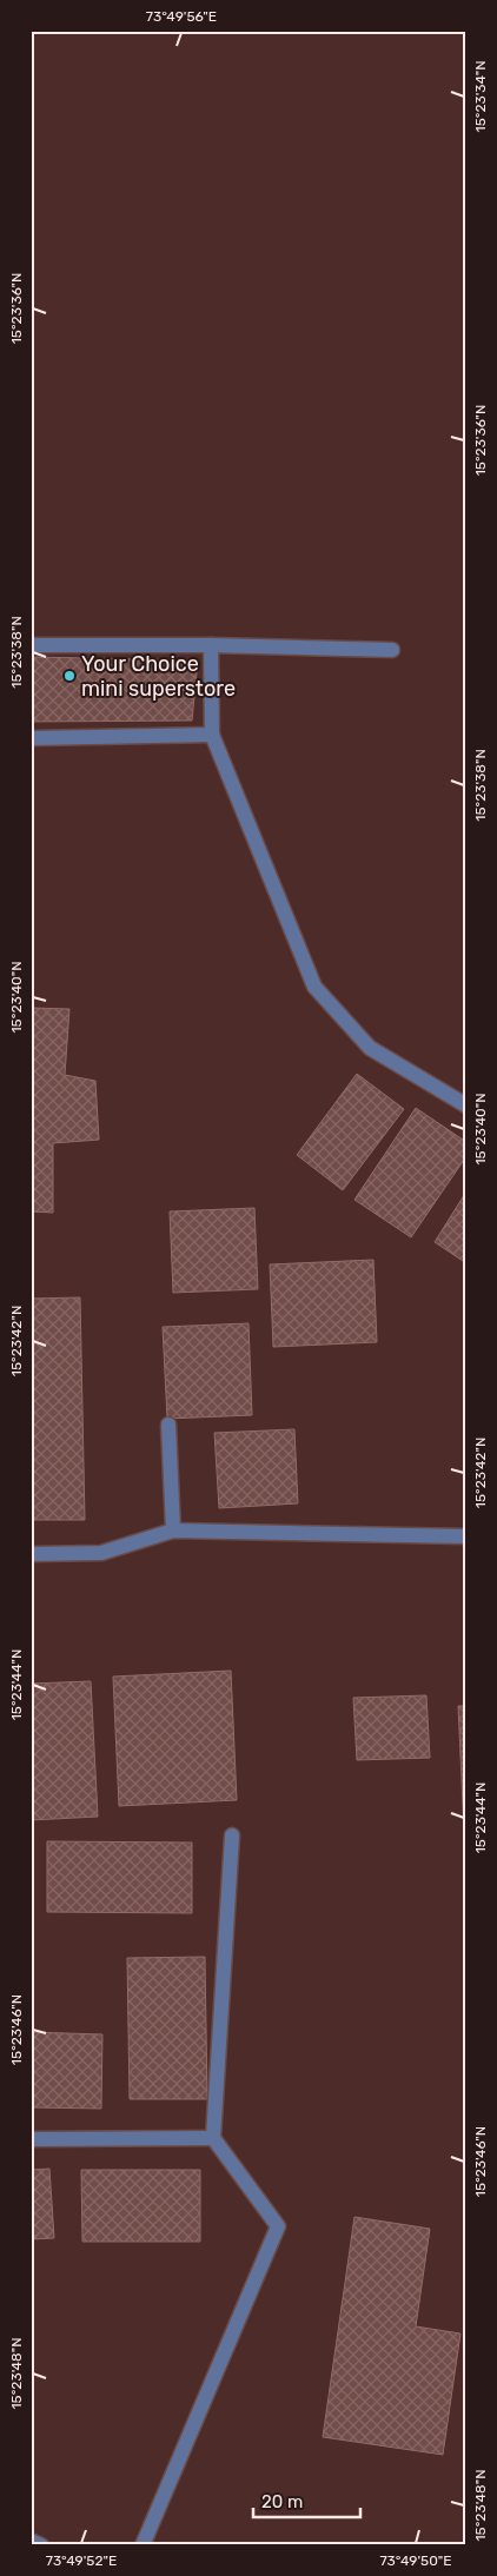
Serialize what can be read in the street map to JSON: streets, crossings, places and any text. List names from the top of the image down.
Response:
{
  "places": ["Your Choice mini superstore"],
  "scale_bar": "20 m",
  "coordinates": [
    "73°49'56\"E",
    "15°23'34\"N",
    "15°23'36\"N",
    "15°23'38\"N",
    "15°23'40\"N",
    "15°23'42\"N",
    "15°23'44\"N",
    "15°23'46\"N",
    "15°23'48\"N",
    "73°49'52\"E",
    "73°49'50\"E"
  ]
}
